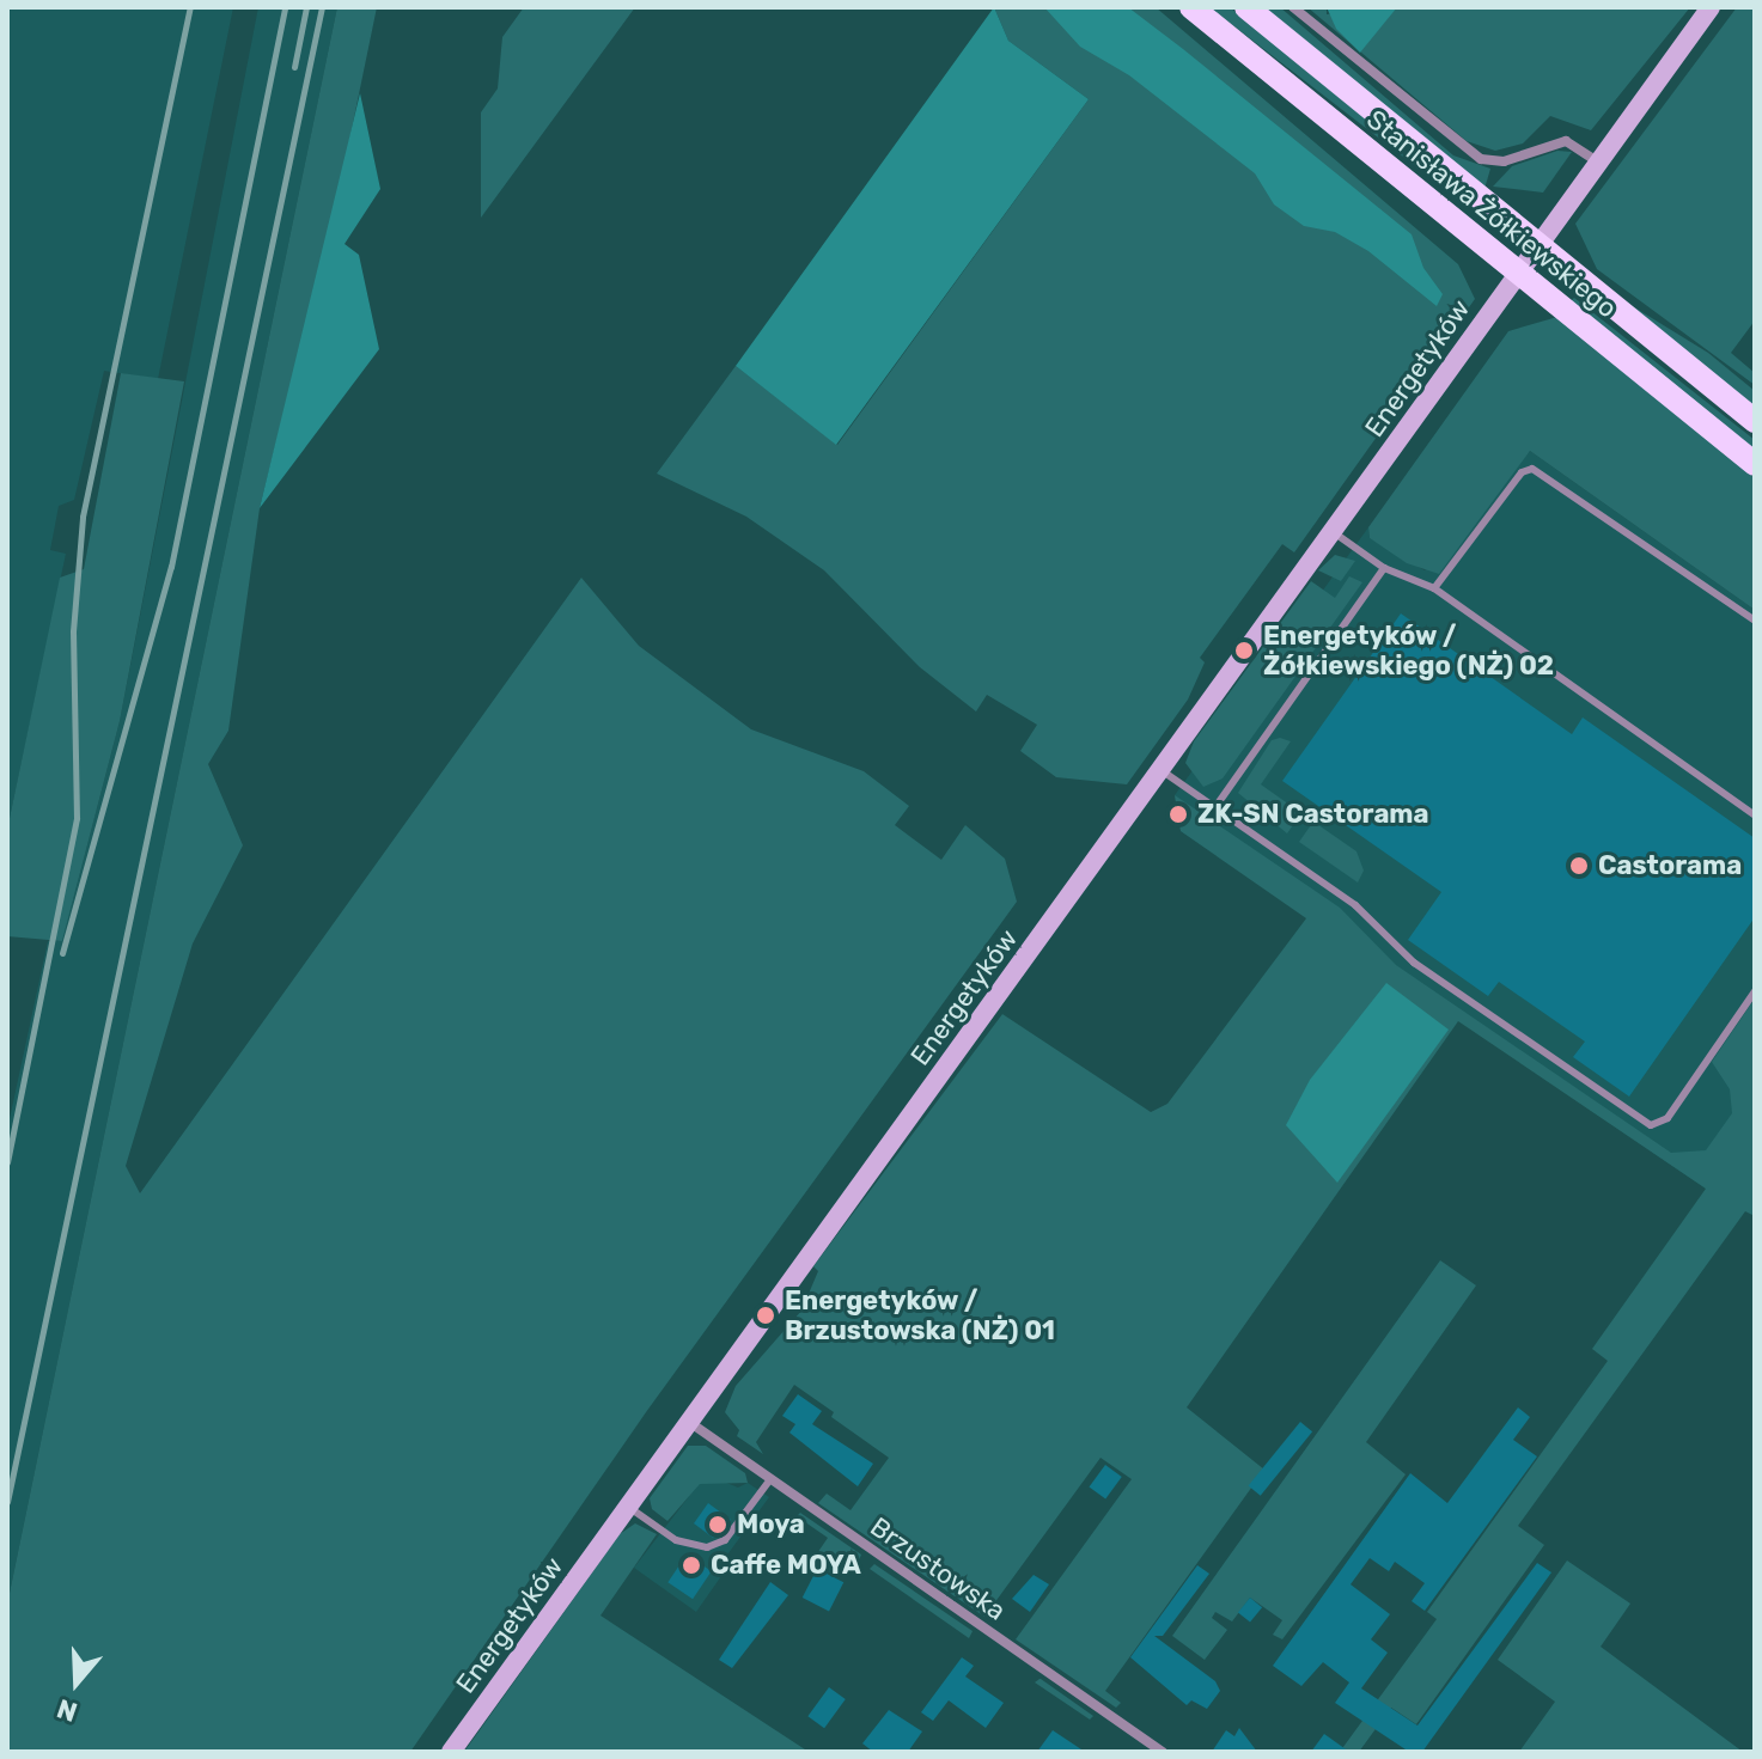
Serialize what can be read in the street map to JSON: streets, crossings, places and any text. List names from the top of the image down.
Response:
{
  "streets": {
    "main road": ["Stanisława Żółkiewskiego", "Energetyków"],
    "street": ["Brzustowska"]
  },
  "crossings": [
    ["Stanisława Żółkiewskiego", "Energetyków"],
    ["Energetyków", "Brzustowska"]
  ],
  "places": [
    "Energetyków / Żółkiewskiego (NŻ) 02",
    "ZK-SN Castorama",
    "Castorama",
    "Energetyków / Brzustowska (NŻ) 01",
    "Moya",
    "Caffe MOYA"
  ],
  "north": "bottom"
}
